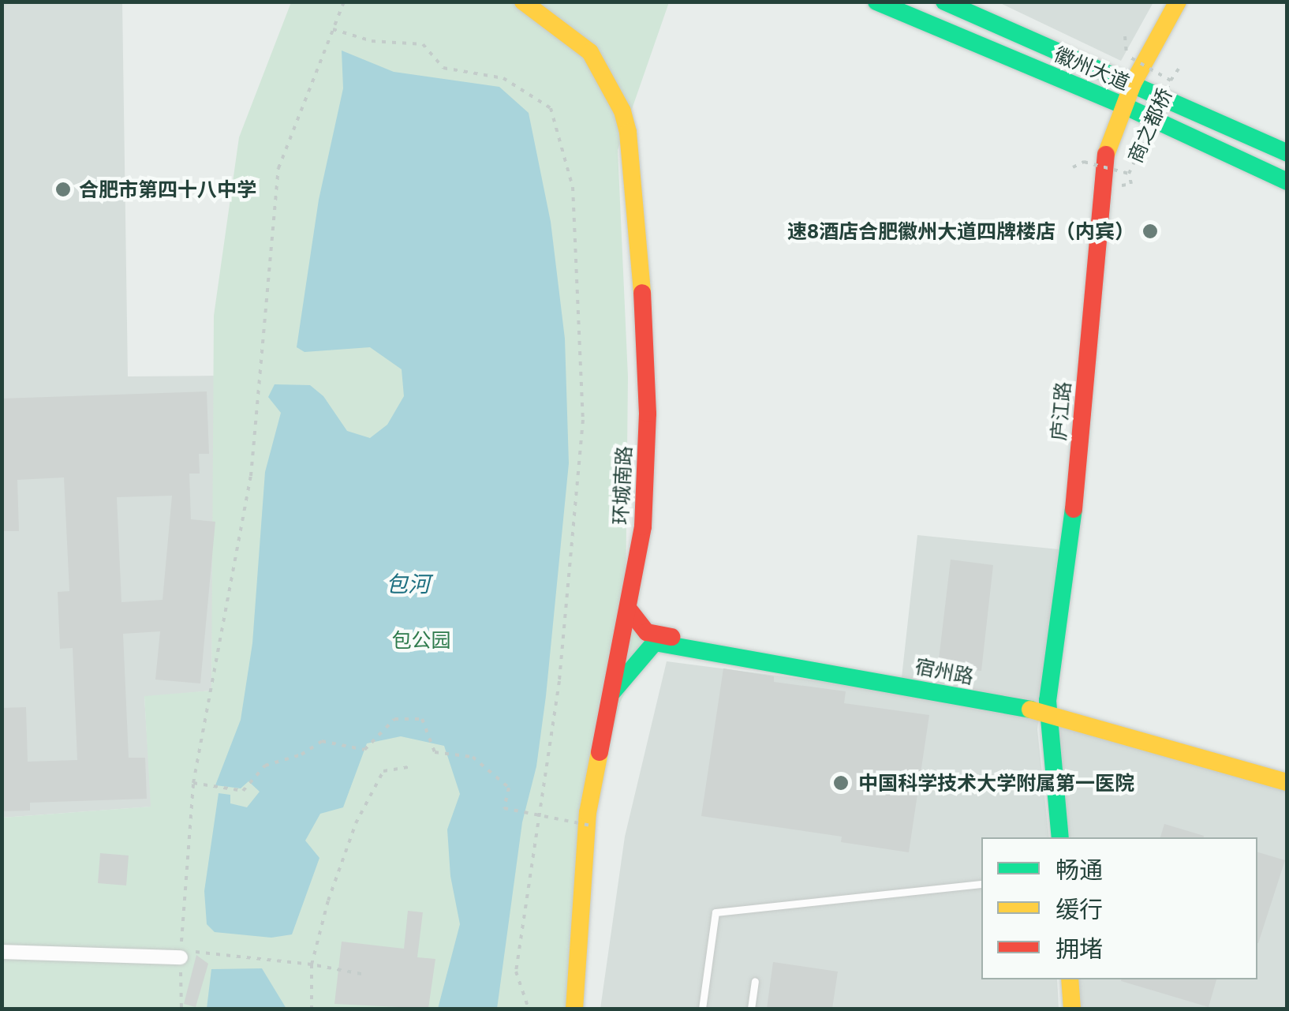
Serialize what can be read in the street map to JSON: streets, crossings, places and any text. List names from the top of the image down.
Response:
{
  "streets": {
    "main road": [
      "徽州大道",
      "庐江路",
      "环城南路",
      "宿州路"
    ],
    "path": ["商之都桥"]
  },
  "crossings": [
    ["徽州大道", "庐江路"],
    ["庐江路", "宿州路"],
    ["环城南路", "宿州路"]
  ],
  "water": ["包河"],
  "parks": ["包公园"],
  "places": ["合肥市第四十八中学", "速8酒店合肥徽州大道四牌楼店（内宾）", "中国科学技术大学附属第一医院"],
  "legend": ["畅通", "缓行", "拥堵"]
}
